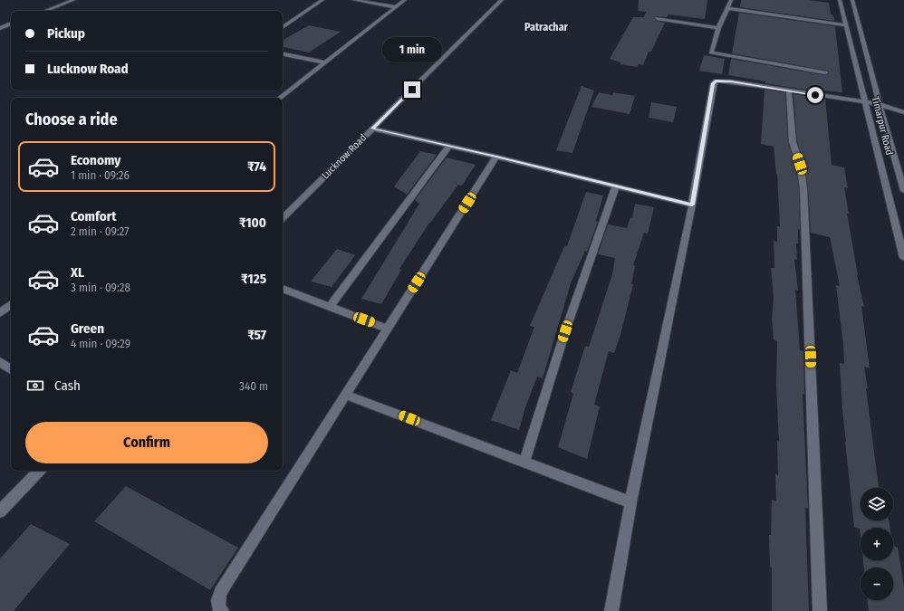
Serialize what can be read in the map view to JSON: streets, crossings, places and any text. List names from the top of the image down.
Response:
{
  "streets": {
    "street": ["Timarpur Road", "Lucknow Road"]
  },
  "districts": ["Patrachar"],
  "page": {
    "banner": ["Pickup", "Lucknow Road"],
    "bubble": "1 min",
    "heading": "Choose a ride",
    "list": [
      {
        "name": "Economy",
        "note": "1 min · 09:26",
        "value": "₹74"
      },
      {
        "name": "Comfort",
        "note": "2 min · 09:27",
        "value": "₹100"
      },
      {
        "name": "XL",
        "note": "3 min · 09:28",
        "value": "₹125"
      },
      {
        "name": "Green",
        "note": "4 min · 09:29",
        "value": "₹57"
      }
    ],
    "pay": ["Cash", "340 m"],
    "buttons": "Confirm",
    "map_buttons": ["+", "−"]
  }
}
